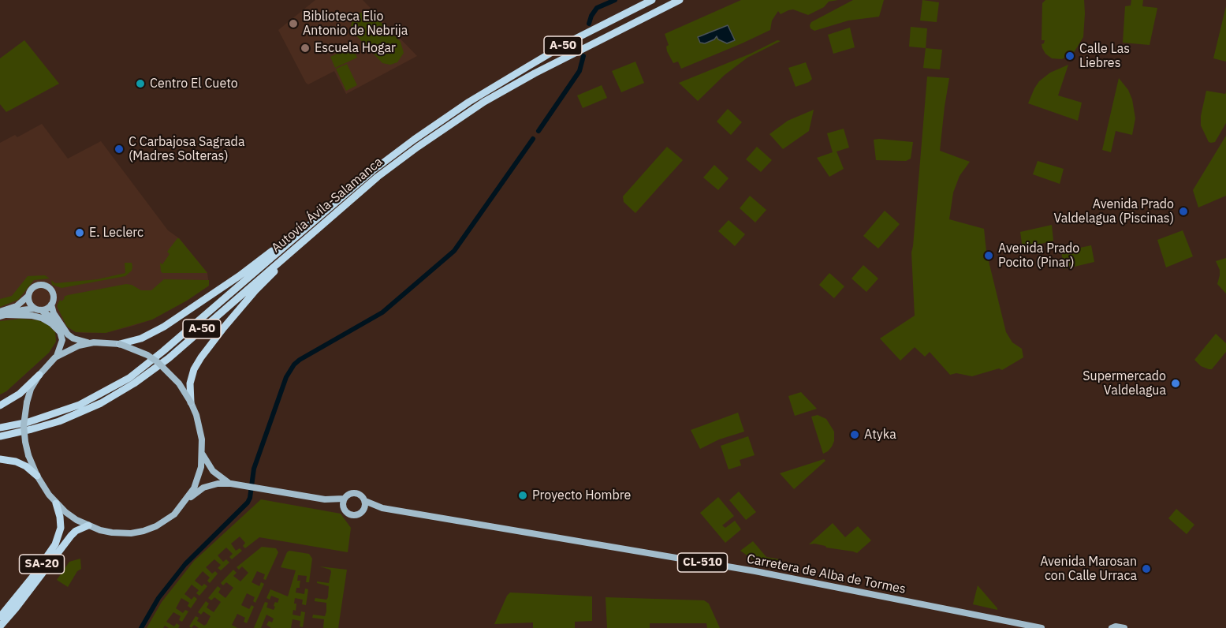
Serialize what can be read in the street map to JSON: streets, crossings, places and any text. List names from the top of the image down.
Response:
{
  "streets": {
    "highway": ["A-50", "Autovía Ávila-Salamanca", "SA-20"],
    "main road": ["CL-510", "Carretera de Alba de Tormes"]
  },
  "crossings": [
    ["CL-510", "Carretera de Alba de Tormes"]
  ],
  "places": [
    "Biblioteca Elio Antonio de Nebrija",
    "Escuela Hogar",
    "Calle Las Liebres",
    "Centro El Cueto",
    "C Carbajosa Sagrada (Madres Solteras)",
    "Avenida Prado Valdelagua (Piscinas)",
    "E. Leclerc",
    "Avenida Prado Pocito (Pinar)",
    "Supermercado Valdelagua",
    "Atyka",
    "Proyecto Hombre",
    "Avenida Marosan con Calle Urraca"
  ]
}
